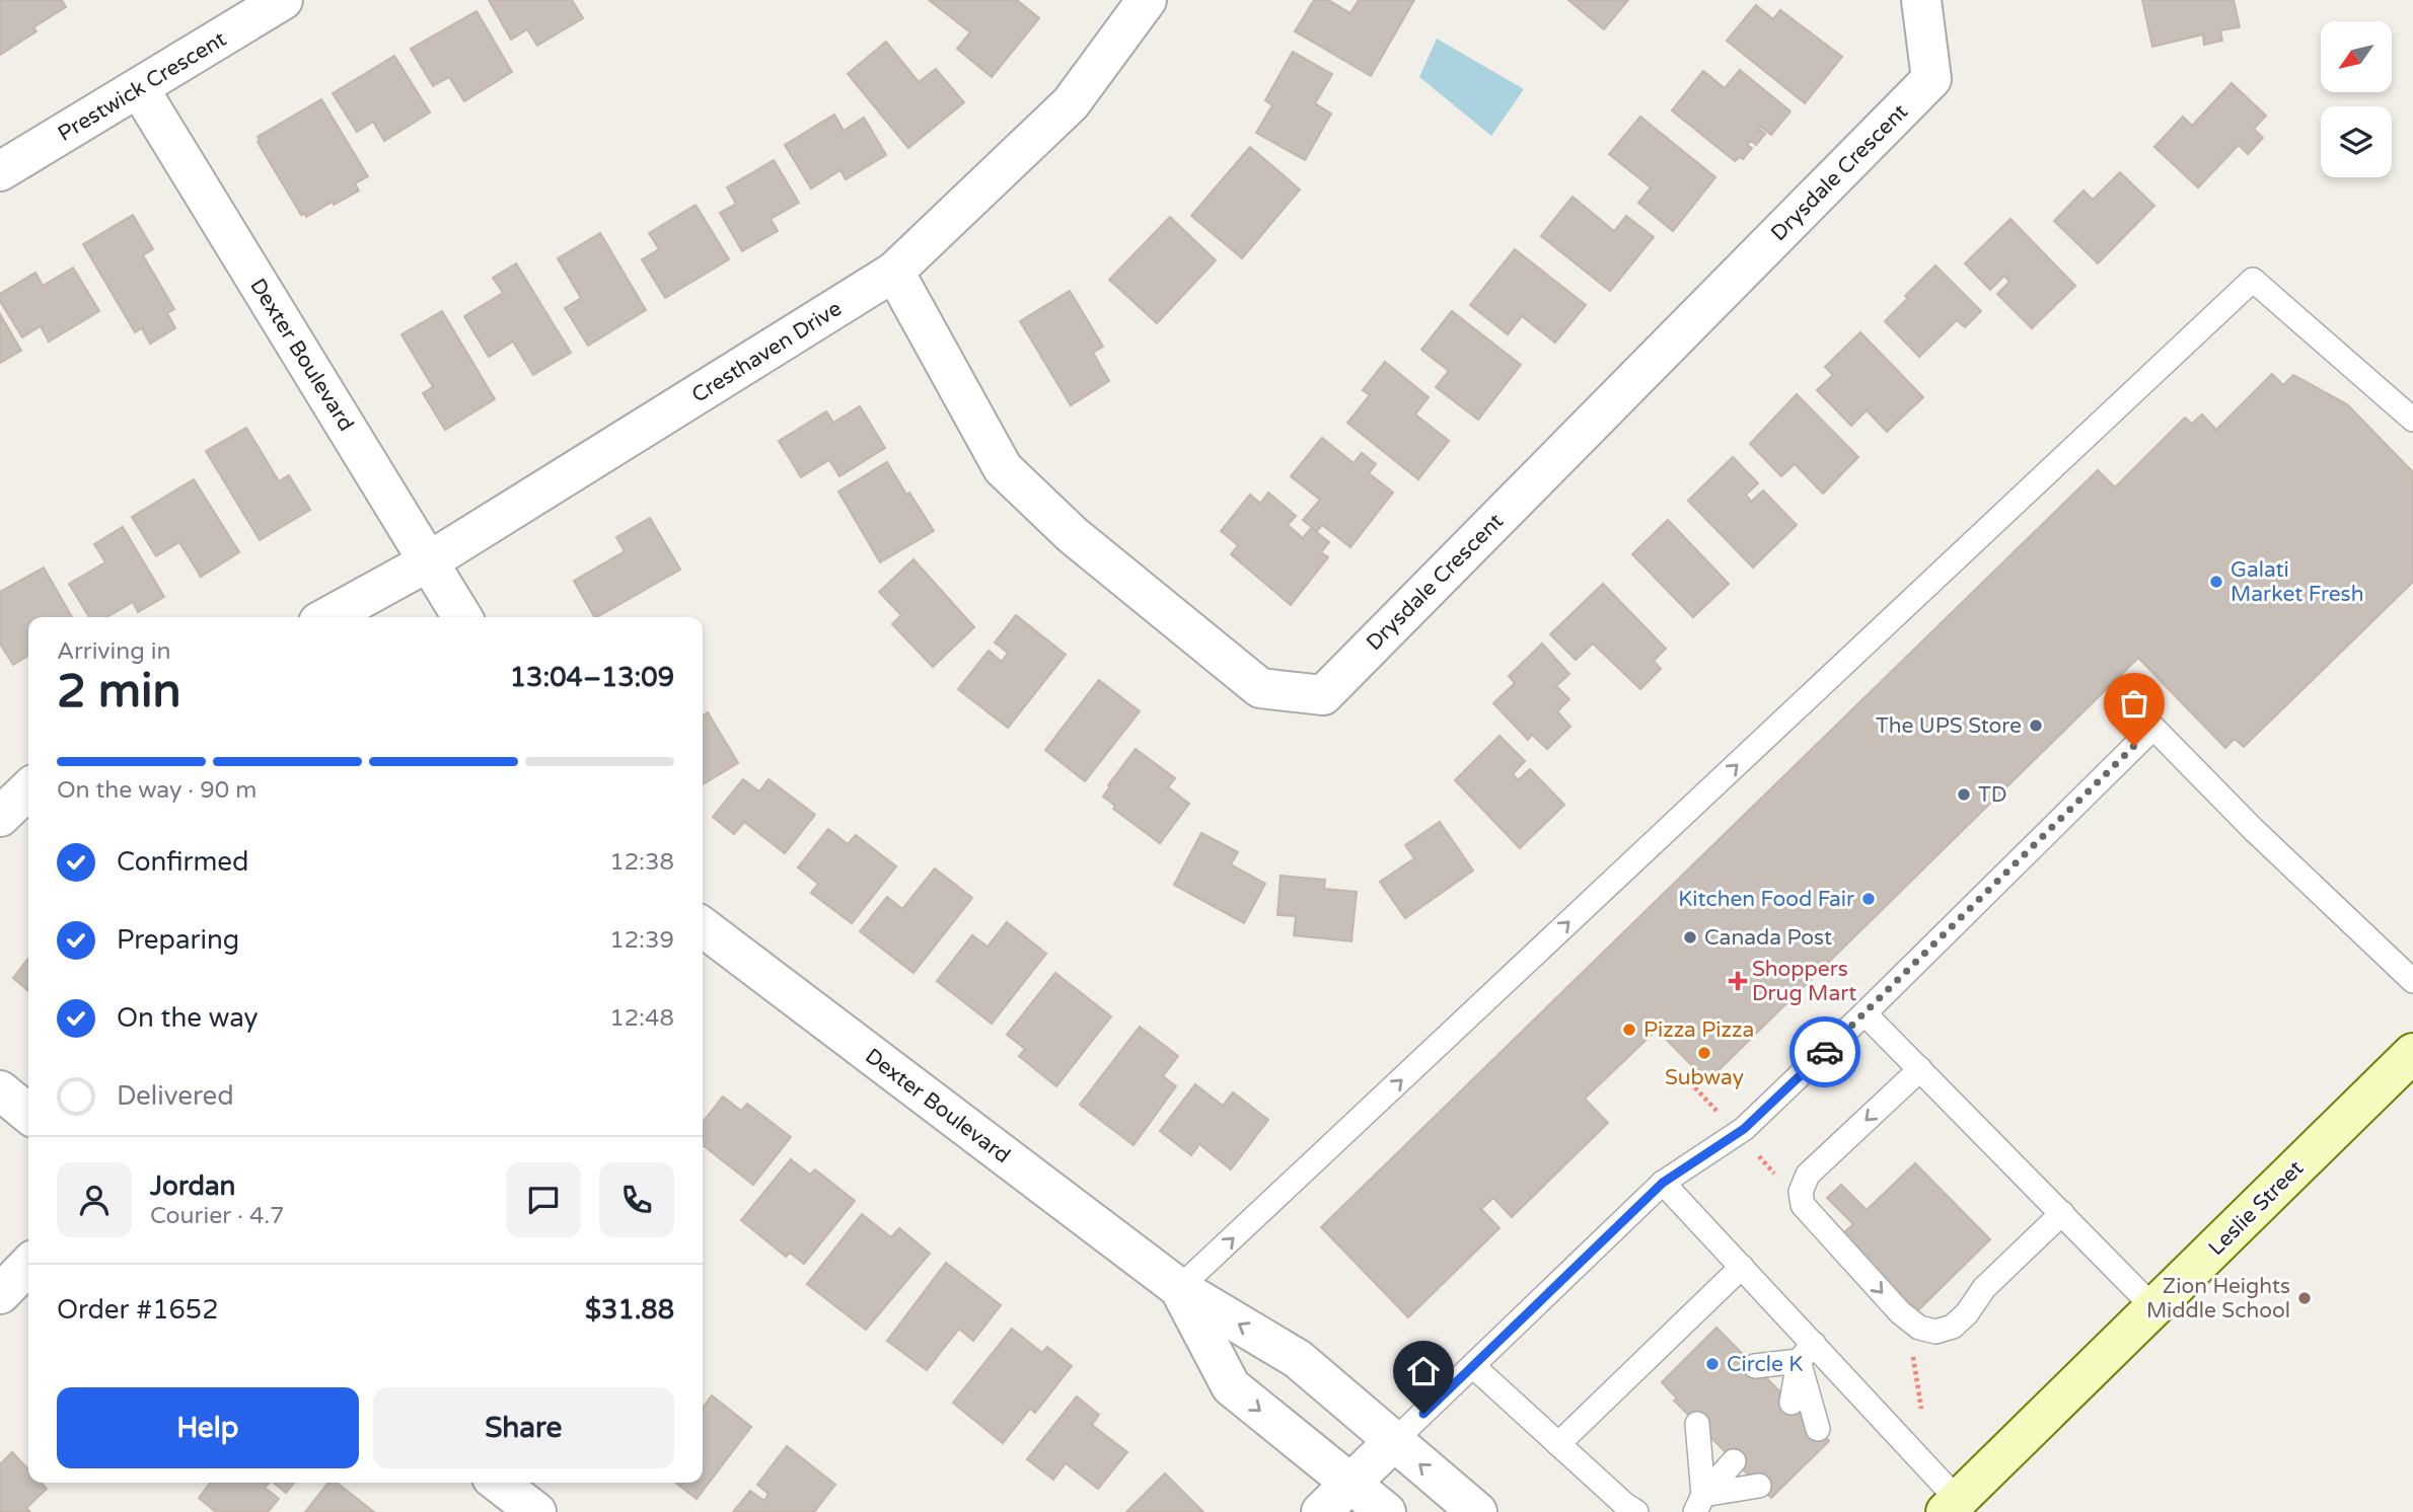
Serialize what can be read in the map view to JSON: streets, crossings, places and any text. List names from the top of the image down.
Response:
{
  "streets": {
    "main road": ["Leslie Street"],
    "street": [
      "Prestwick Crescent",
      "Drysdale Crescent",
      "Cresthaven Drive",
      "Dexter Boulevard"
    ]
  },
  "crossings": [
    ["Prestwick Crescent", "Dexter Boulevard"],
    ["Drysdale Crescent", "Cresthaven Drive"],
    ["Cresthaven Drive", "Dexter Boulevard"]
  ],
  "places": {
    "other": [
      "Galati Market Fresh",
      "The UPS Store",
      "TD",
      "Kitchen Food Fair",
      "Canada Post",
      "Pizza Pizza",
      "Subway",
      "Zion Heights Middle School",
      "Circle K"
    ],
    "health": ["Shoppers Drug Mart"]
  },
  "north": "bottom left",
  "page": {
    "heading": ["2 min", "Arriving in", "13:04–13:09"],
    "panel": [
      "Jordan",
      "Courier · 4.7",
      "Order #1652",
      "$31.88"
    ],
    "bar": "On the way · 90 m",
    "list": [
      ["Confirmed", "12:38"],
      ["Preparing", "12:39"],
      ["On the way", "12:48"],
      "Delivered"
    ],
    "buttons": ["Help", "Share"]
  }
}
